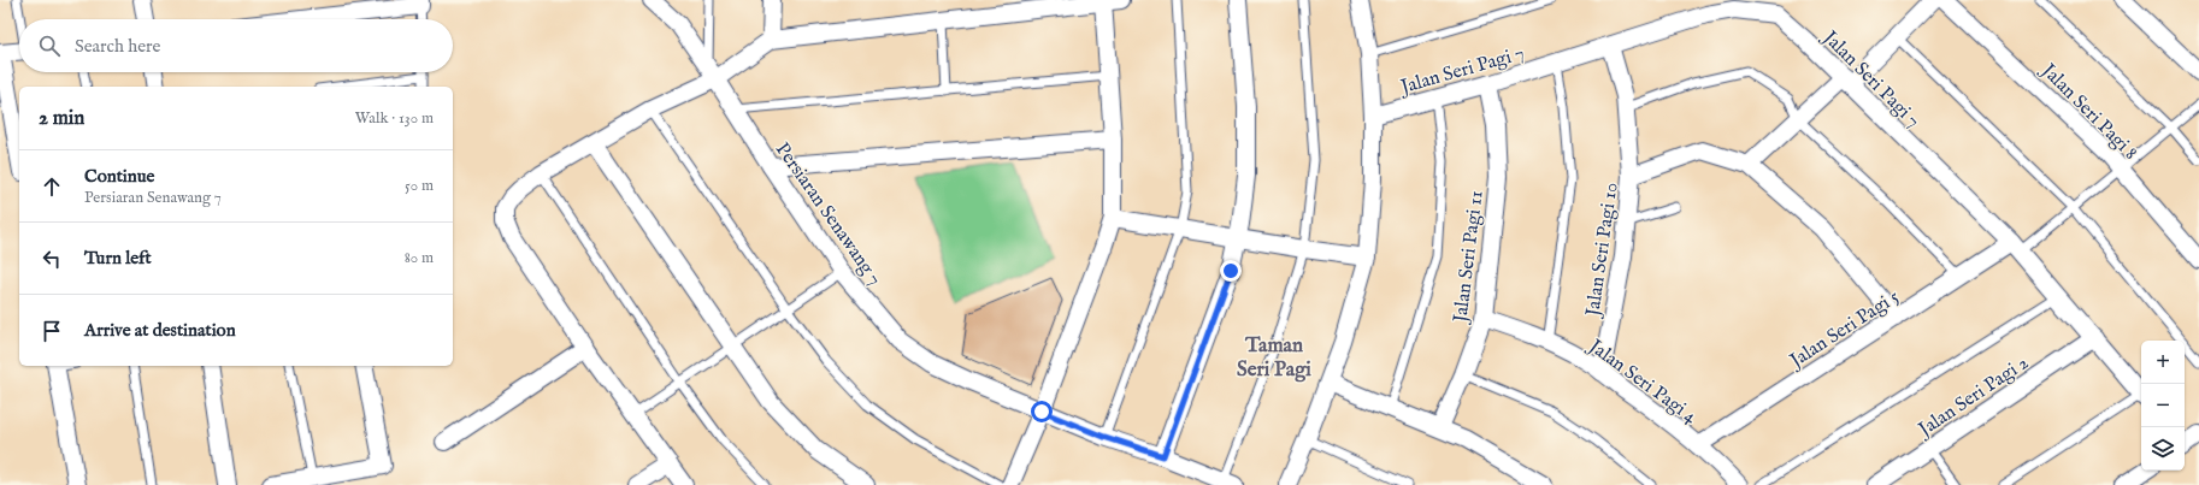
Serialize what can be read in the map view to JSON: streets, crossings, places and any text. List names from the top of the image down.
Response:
{
  "streets": {
    "street": [
      "Jalan Seri Pagi 7",
      "Jalan Seri Pagi 8",
      "Persiaran Senawang 7",
      "Jalan Seri Pagi 10",
      "Jalan Seri Pagi 11",
      "Jalan Seri Pagi 5",
      "Jalan Seri Pagi 4",
      "Jalan Seri Pagi 2"
    ]
  },
  "crossings": [
    ["Jalan Seri Pagi 7", "Jalan Seri Pagi 10"],
    ["Jalan Seri Pagi 7", "Jalan Seri Pagi 11"],
    ["Jalan Seri Pagi 7", "Jalan Seri Pagi 5"],
    ["Jalan Seri Pagi 7", "Jalan Seri Pagi 2"],
    ["Jalan Seri Pagi 10", "Jalan Seri Pagi 4"],
    ["Jalan Seri Pagi 11", "Jalan Seri Pagi 4"],
    ["Jalan Seri Pagi 5", "Jalan Seri Pagi 4"]
  ],
  "districts": ["Taman Seri Pagi"],
  "page": {
    "search": "Search here",
    "heading": ["2 min", "Walk · 130 m"],
    "list": [
      ["Continue", "Persiaran Senawang 7", "50 m"],
      ["Turn left", "80 m"],
      "Arrive at destination"
    ],
    "map_buttons": ["+", "−"]
  }
}
